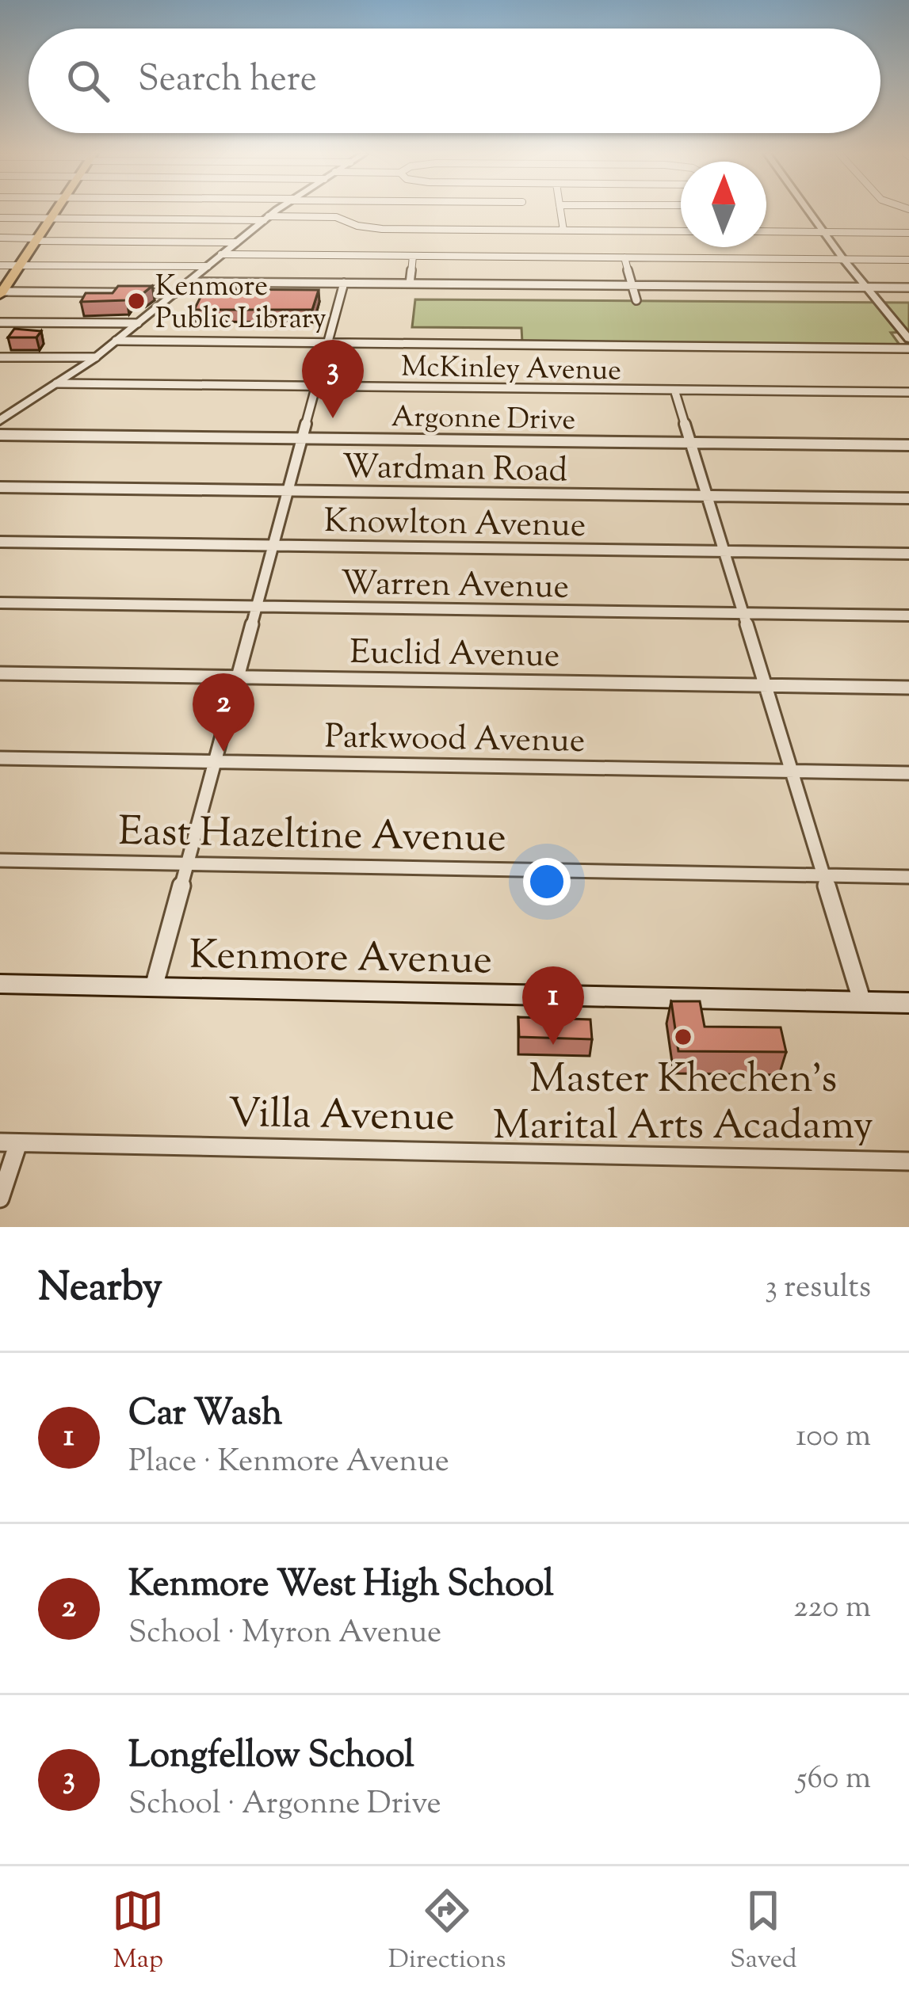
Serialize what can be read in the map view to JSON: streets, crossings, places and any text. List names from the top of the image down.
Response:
{
  "streets": {
    "main road": ["Kenmore Avenue"],
    "street": [
      "McKinley Avenue",
      "Argonne Drive",
      "Wardman Road",
      "Knowlton Avenue",
      "Warren Avenue",
      "Euclid Avenue",
      "Parkwood Avenue",
      "East Hazeltine Avenue",
      "Villa Avenue"
    ]
  },
  "places": ["Kenmore Public Library", "Master Khechen's Marital Arts Acadamy"],
  "north": "top",
  "page": {
    "search": "Search here",
    "pins": ["3", "2", "1"],
    "heading": ["Nearby", "3 results"],
    "list": [
      {
        "mark": "1",
        "name": "Car Wash",
        "note": "Place · Kenmore Avenue",
        "value": "100 m"
      },
      {
        "mark": "2",
        "name": "Kenmore West High School",
        "note": "School · Myron Avenue",
        "value": "220 m"
      },
      {
        "mark": "3",
        "name": "Longfellow School",
        "note": "School · Argonne Drive",
        "value": "560 m"
      }
    ],
    "nav": ["Map", "Directions", "Saved"]
  }
}
